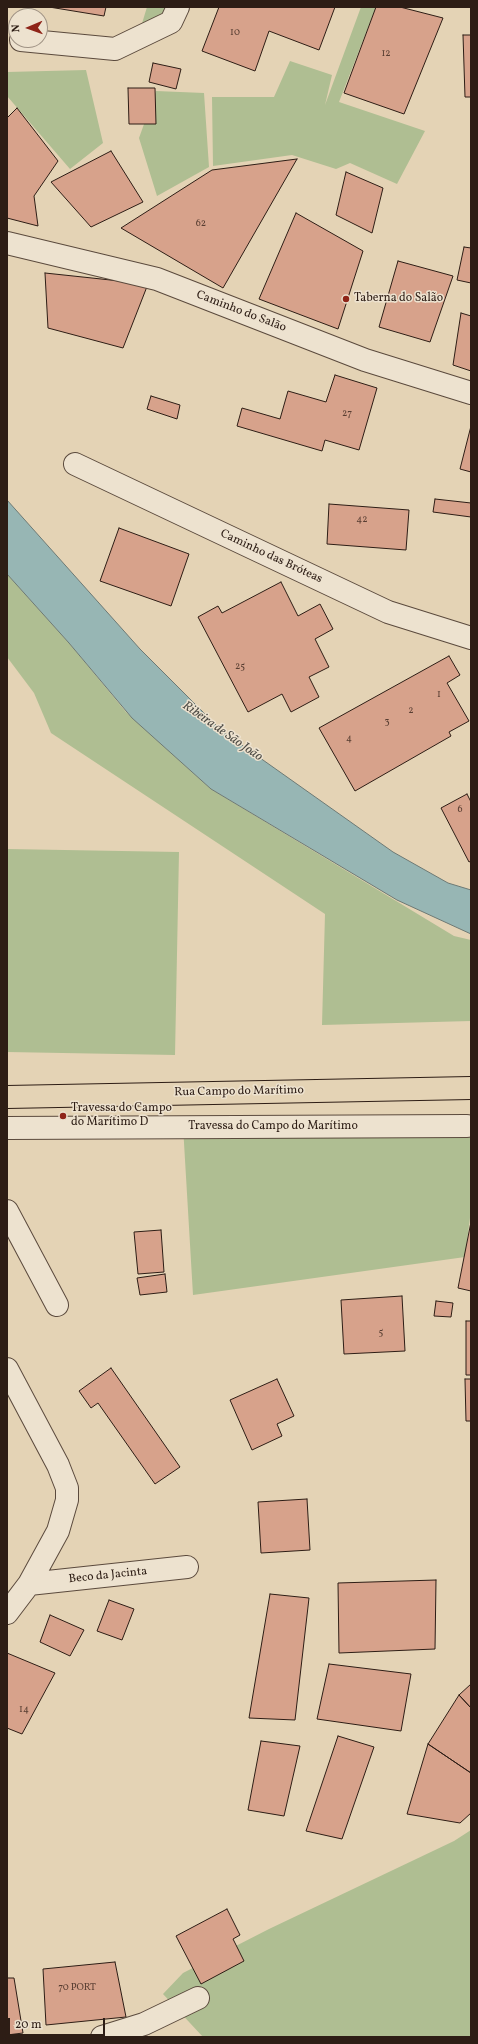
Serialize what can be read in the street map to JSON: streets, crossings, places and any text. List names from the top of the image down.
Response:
{
  "streets": {
    "main road": ["Rua Campo do Marítimo"],
    "street": [
      "Caminho do Salão",
      "Caminho das Bróteas",
      "Travessa do Campo do Marítimo",
      "Beco da Jacinta"
    ]
  },
  "water": ["Ribeira de São João"],
  "places": ["Taberna do Salão", "Travessa do Campo do Marítimo D"],
  "house_numbers": [
    "10",
    "12",
    "62",
    "27",
    "42",
    "25",
    "1",
    "2",
    "3",
    "4",
    "6",
    "5",
    "14",
    "70 PORT"
  ],
  "scale_bar": "20 m",
  "north": "left"
}
